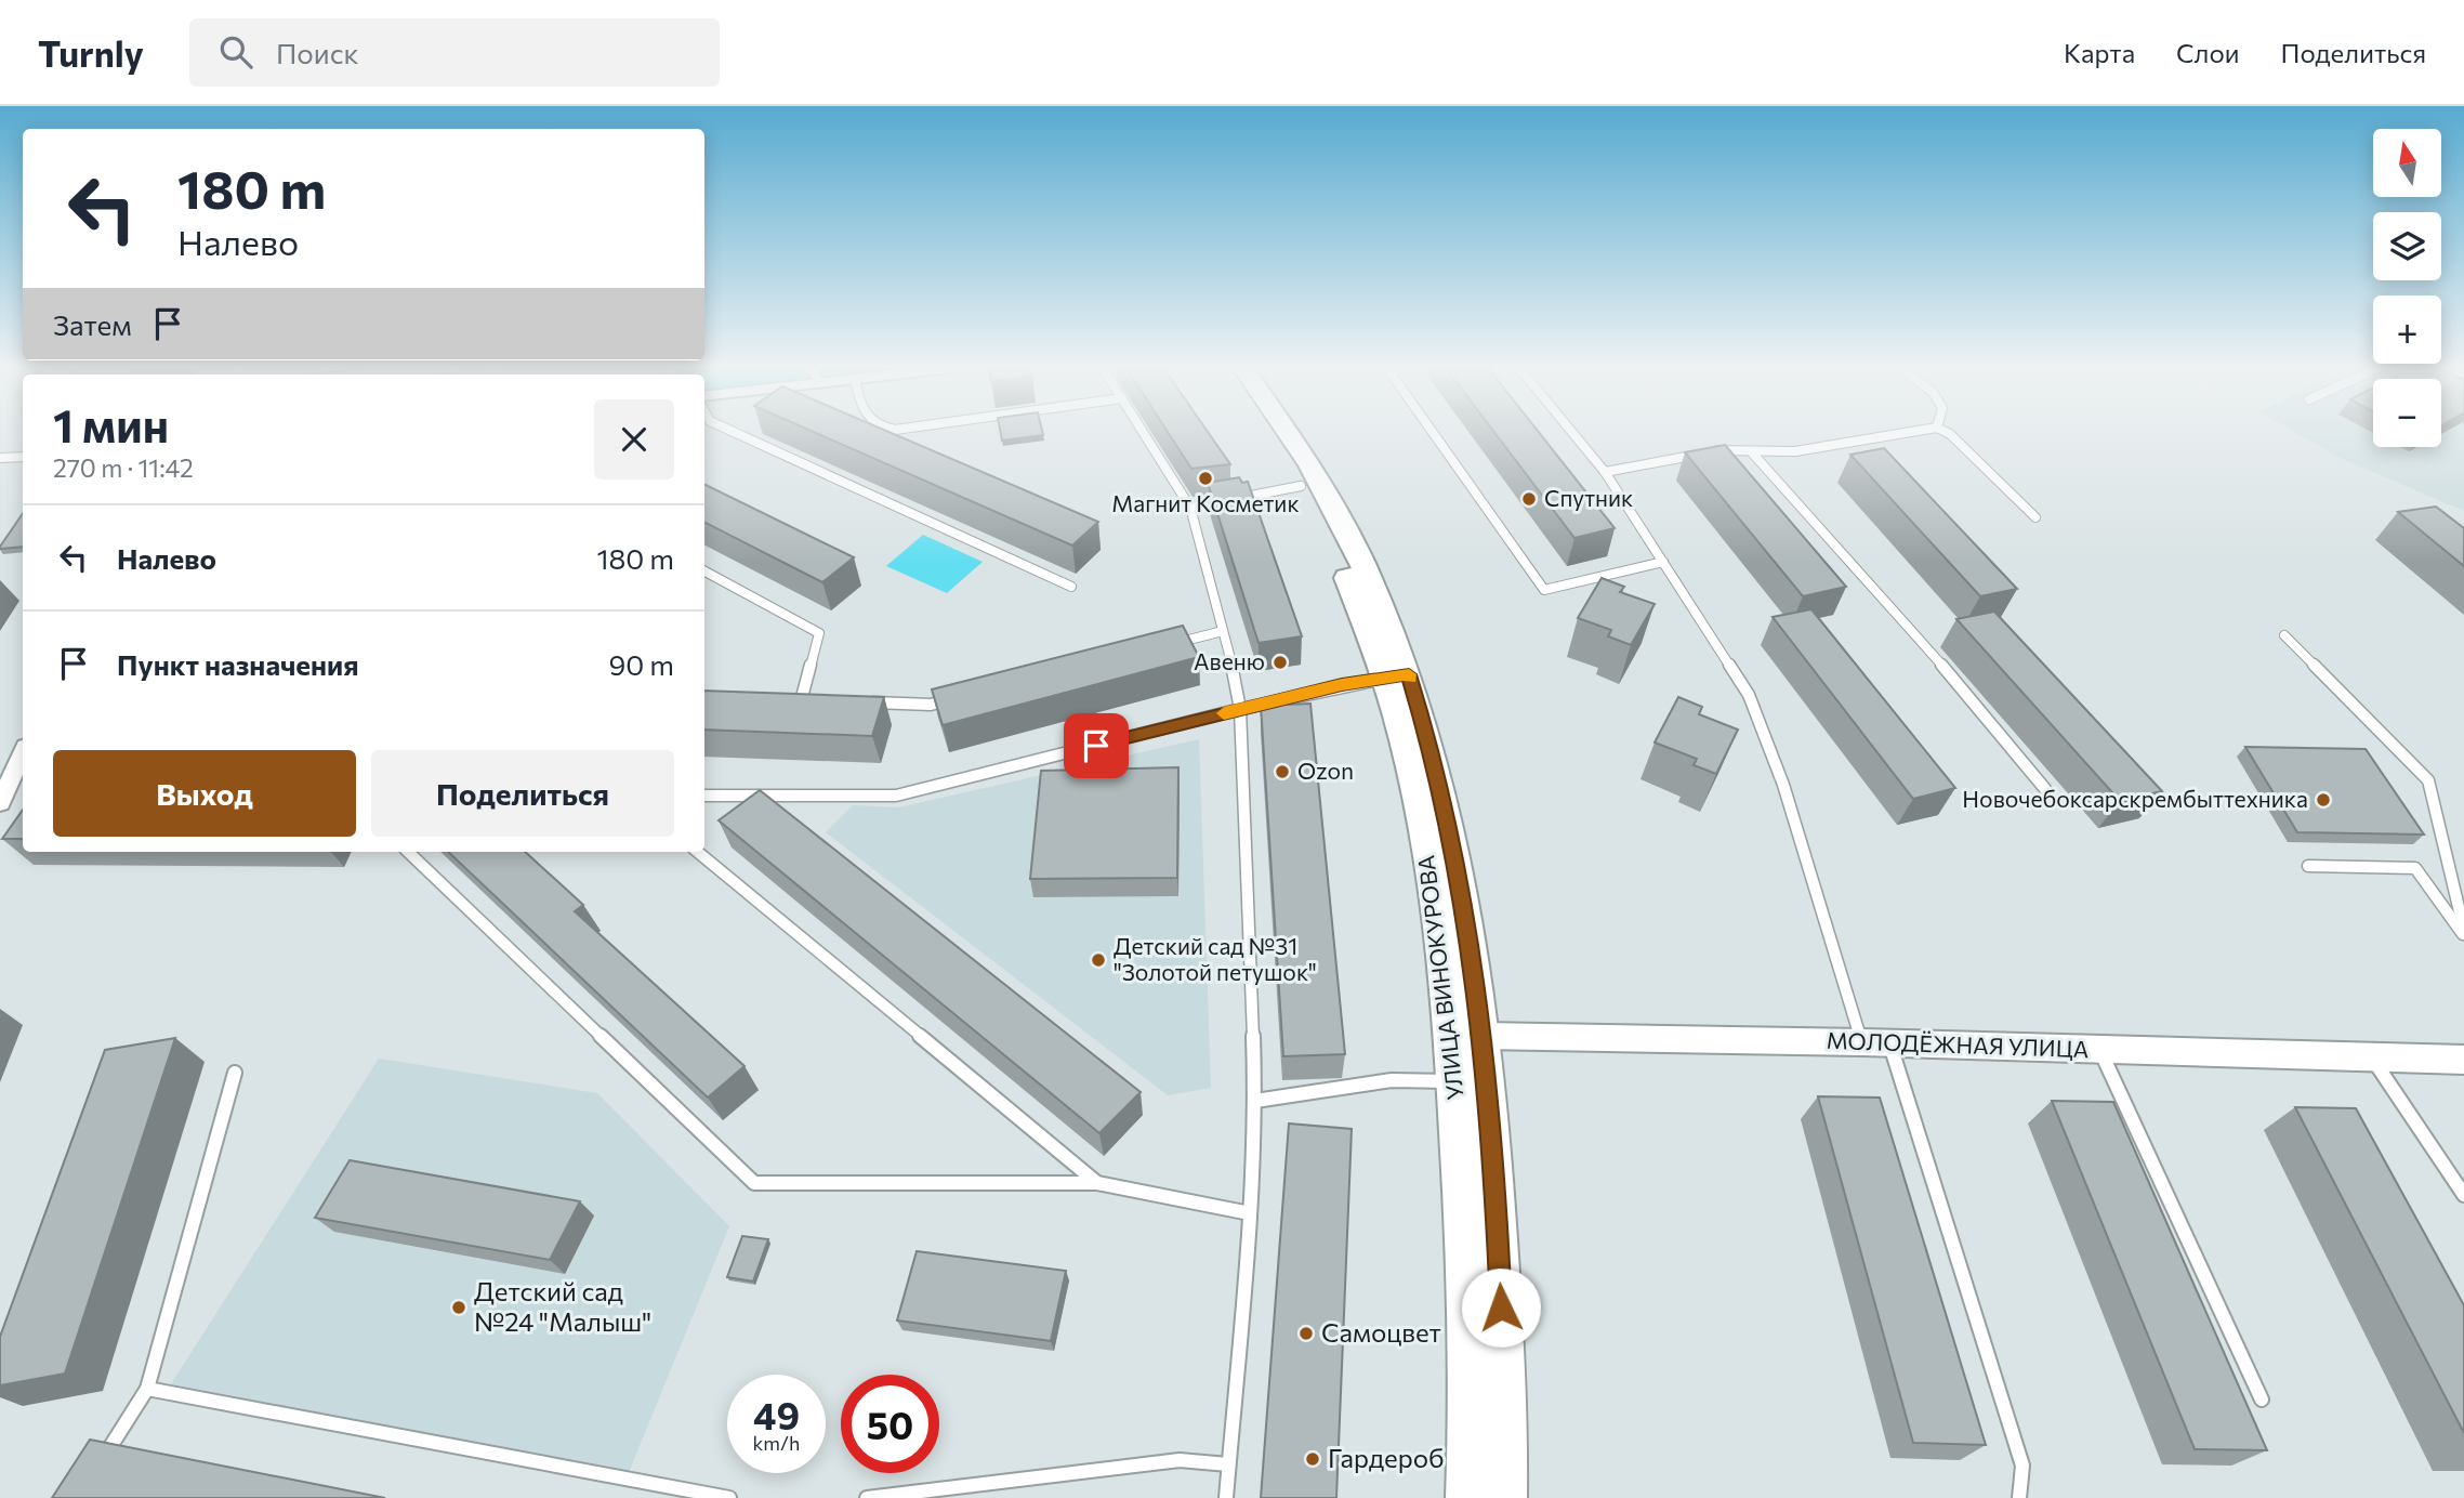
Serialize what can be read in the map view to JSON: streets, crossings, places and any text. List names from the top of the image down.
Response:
{
  "streets": {
    "main road": ["УЛИЦА ВИНОКУРОВА"],
    "street": ["МОЛОДЁЖНАЯ УЛИЦА"]
  },
  "crossings": [
    ["УЛИЦА ВИНОКУРОВА", "МОЛОДЁЖНАЯ УЛИЦА"]
  ],
  "places": [
    "Магнит Косметик",
    "Спутник",
    "Авеню",
    "Ozon",
    "Новочебоксарскрембыттехника",
    "Детский сад №31 \"Золотой петушок\"",
    "Детский сад №24 \"Малыш\"",
    "Самоцвет",
    "Гардероб"
  ],
  "north": "top",
  "page": {
    "header": "Turnly",
    "search": "Поиск",
    "nav": ["Карта", "Слои", "Поделиться"],
    "map_buttons": ["+", "−"],
    "turn": ["180 m", "Налево"],
    "then": "Затем",
    "heading": ["1 мин", "270 m · 11:42"],
    "list": [
      {
        "name": "Налево",
        "value": "180 m"
      },
      {
        "name": "Пункт назначения",
        "value": "90 m"
      }
    ],
    "buttons": ["Выход", "Поделиться"],
    "speed": "49 km/h",
    "limit": "50"
  }
}
